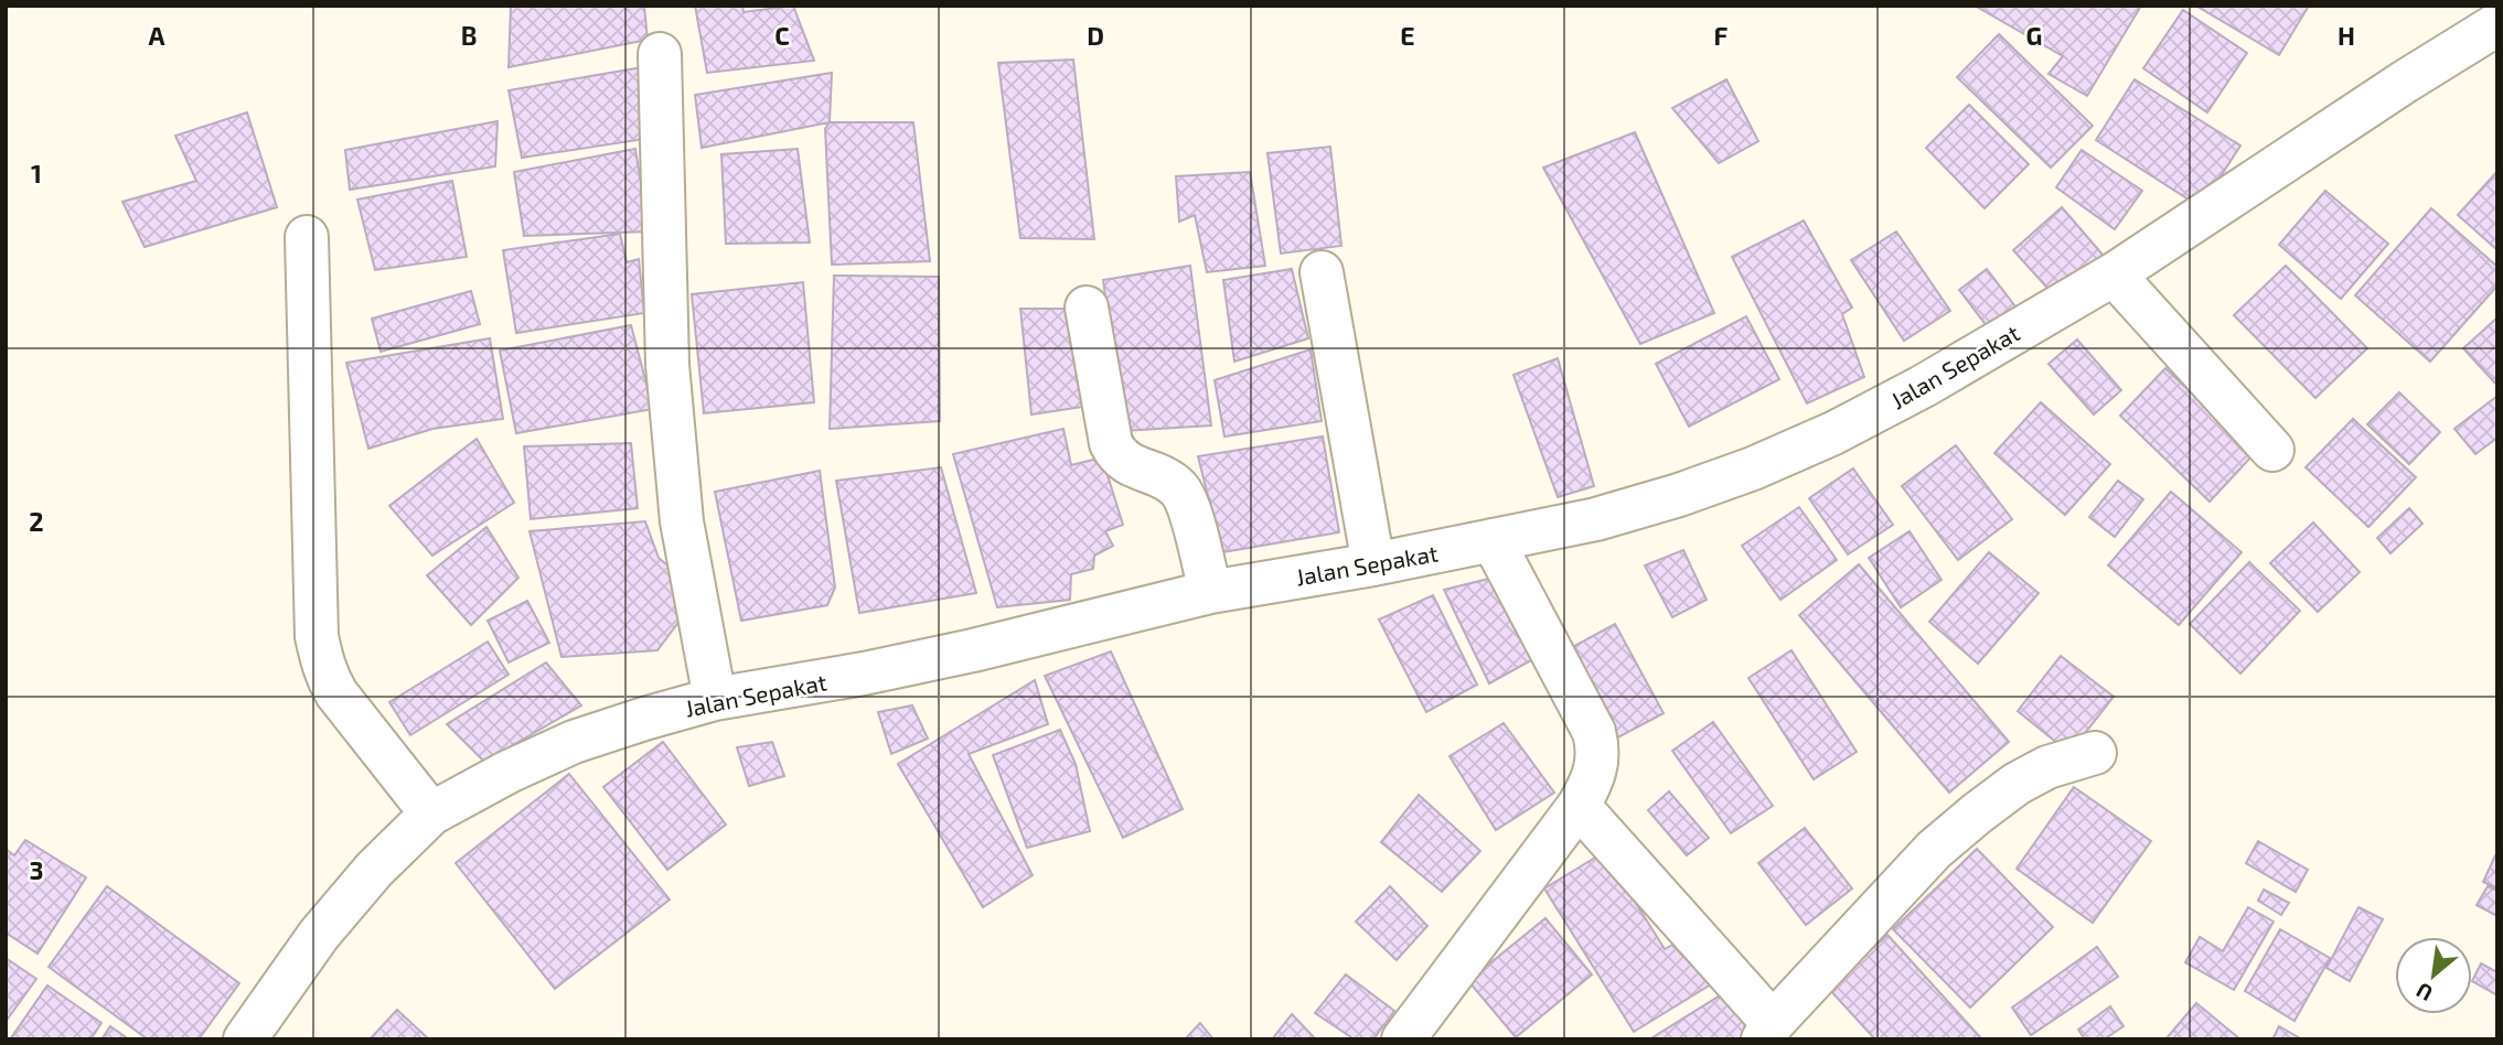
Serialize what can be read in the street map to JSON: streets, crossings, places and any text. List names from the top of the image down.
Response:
{
  "streets": {
    "street": ["Jalan Sepakat"]
  },
  "north": "bottom left",
  "grid": {
    "columns": [
      "A",
      "B",
      "C",
      "D",
      "E",
      "F",
      "G",
      "H"
    ],
    "rows": ["1", "2", "3"]
  }
}
